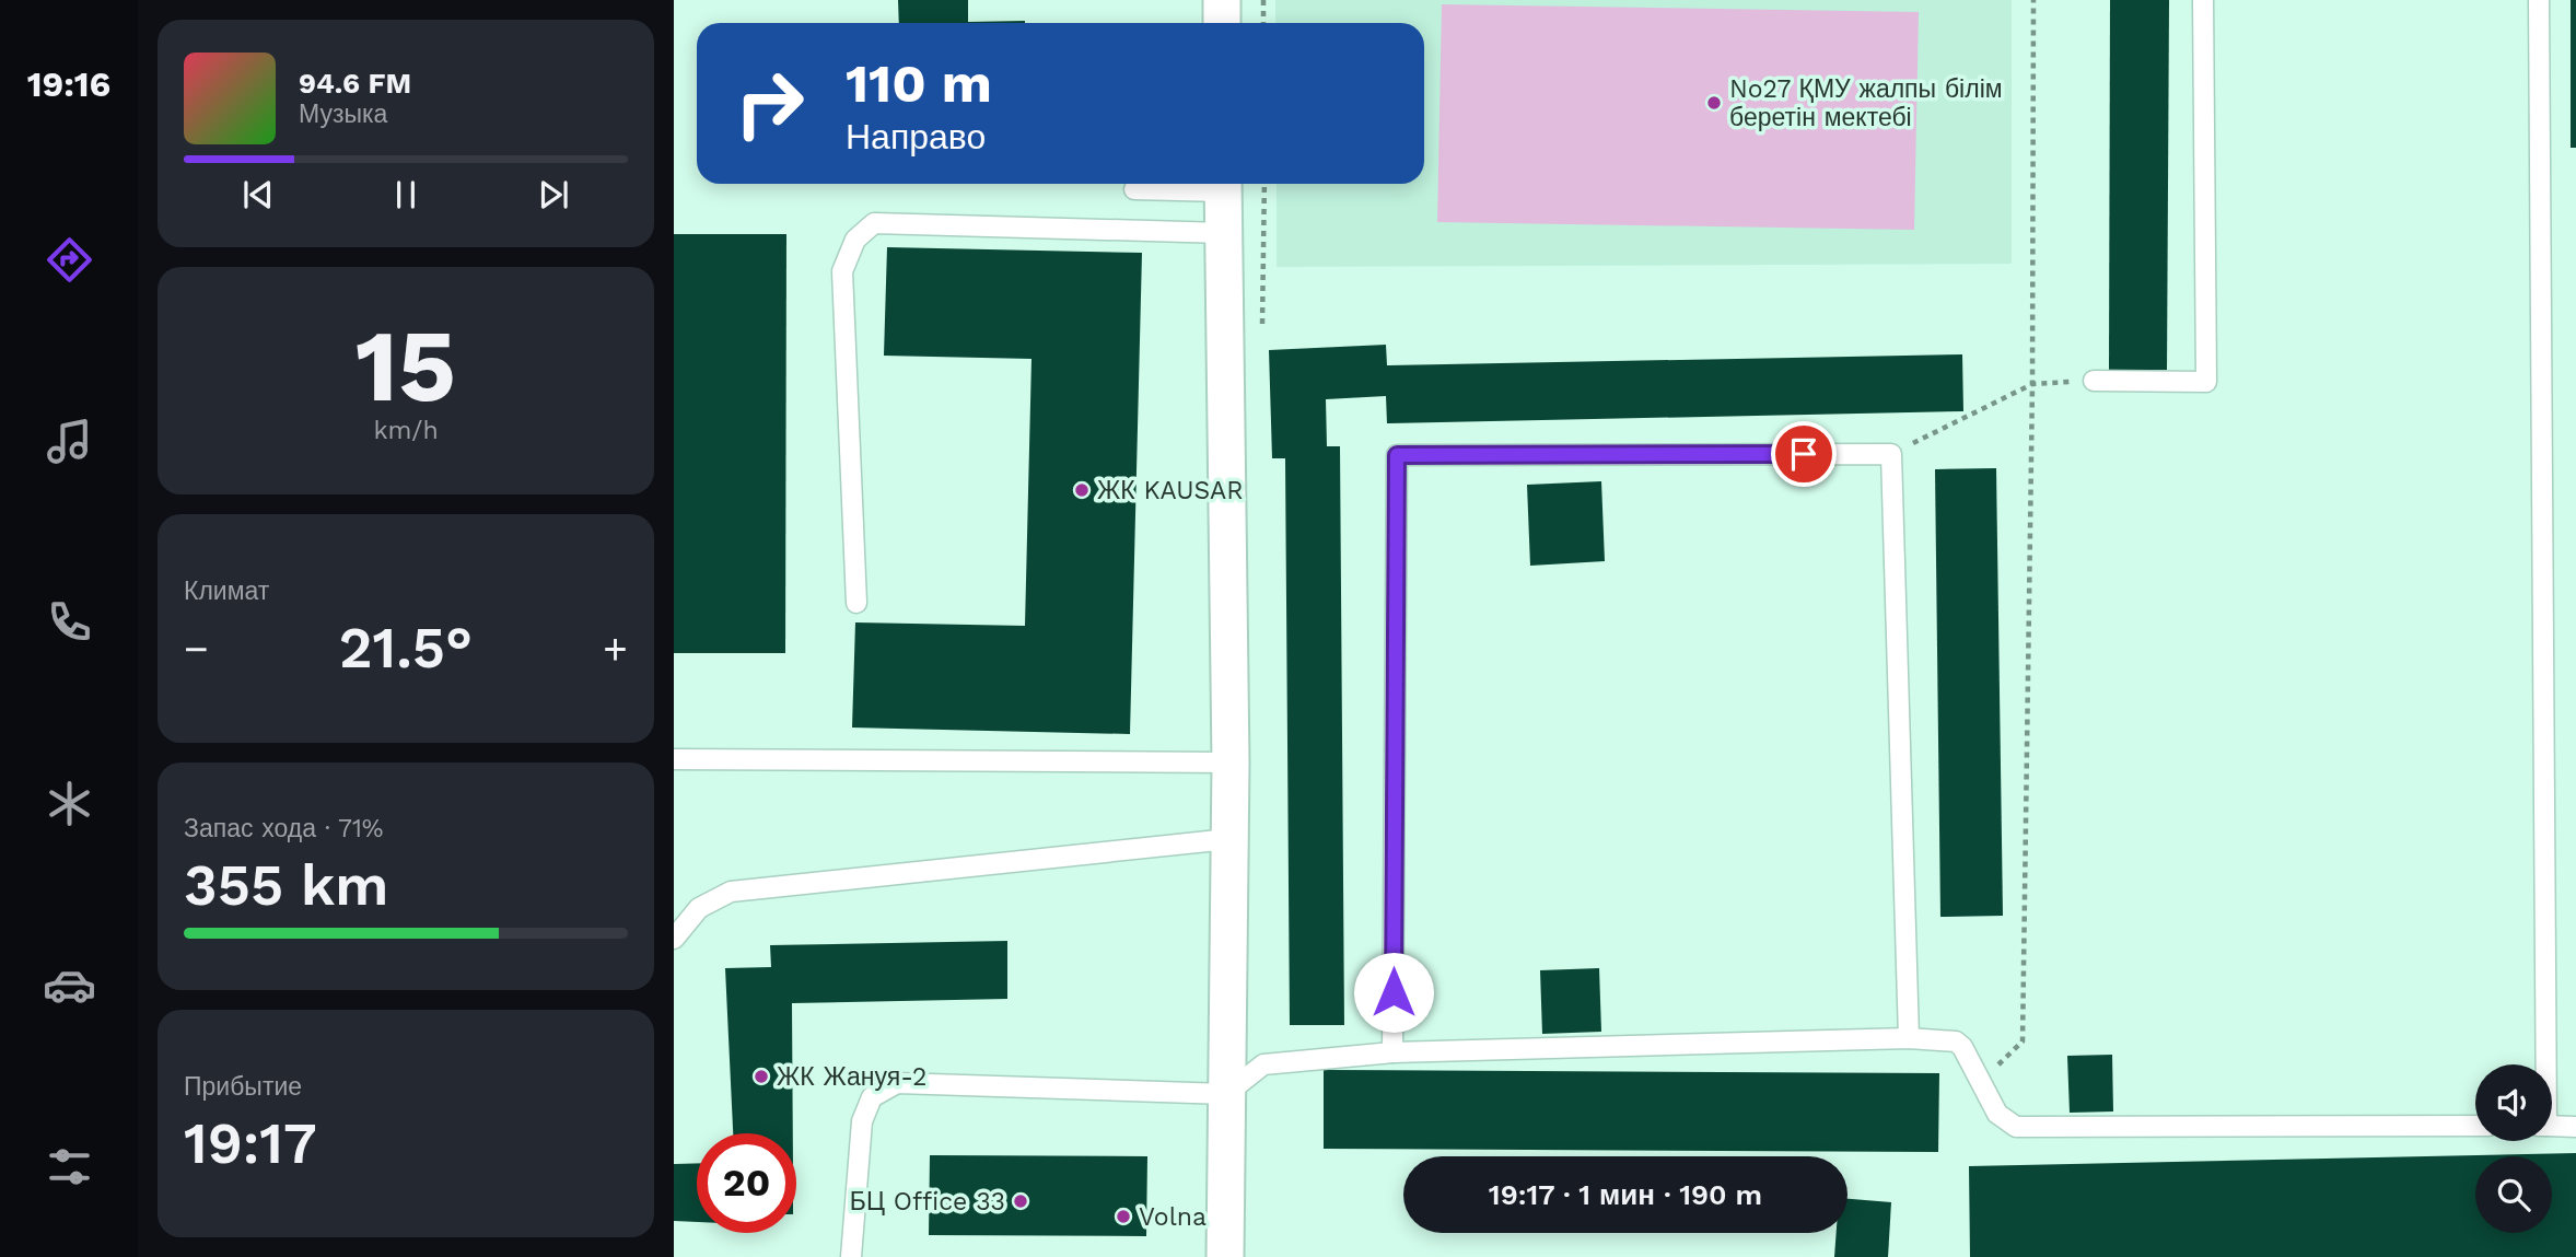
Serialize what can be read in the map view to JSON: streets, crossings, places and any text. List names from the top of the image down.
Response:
{
  "places": [
    "No27 ҚМУ жалпы білім беретін мектебі",
    "ЖК KAUSAR",
    "ЖК Жануя-2",
    "БЦ Office 33",
    "Volna"
  ],
  "page": {
    "tabs": "19:16",
    "turn": ["110 m", "Направо"],
    "song": ["94.6 FM", "Музыка"],
    "tile": [
      ["15", "km/h"],
      "Климат",
      ["Запас хода · 71%", "355 km"],
      ["Прибытие", "19:17"]
    ],
    "heat": ["−", "21.5°", "+"],
    "limit": "20",
    "trip": "19:17 · 1 мин · 190 m"
  }
}
